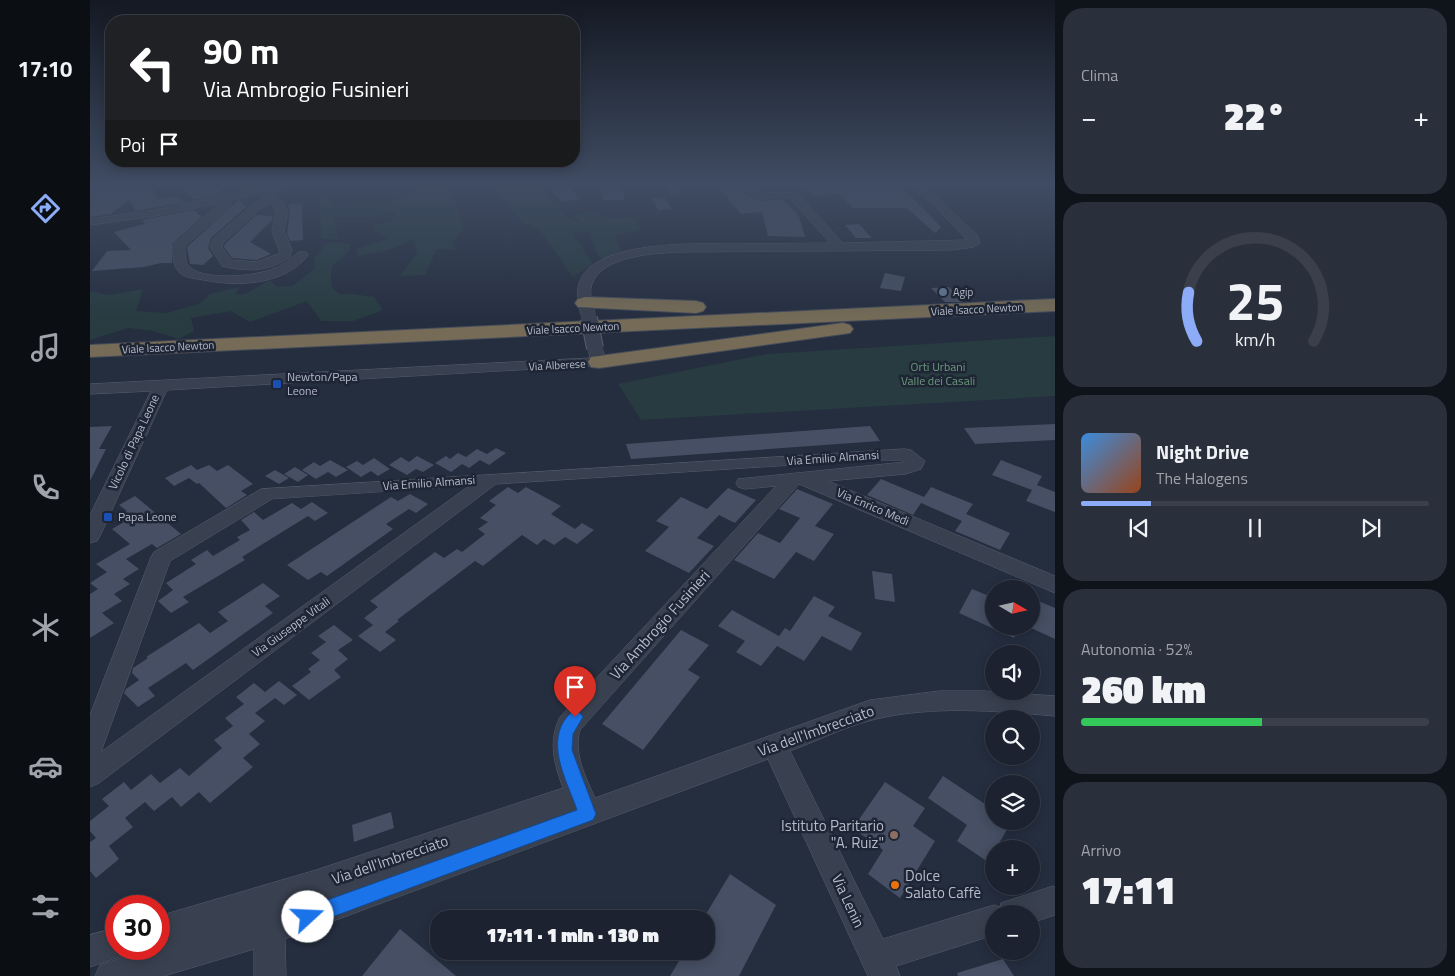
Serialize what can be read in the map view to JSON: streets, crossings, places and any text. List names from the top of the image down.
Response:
{
  "streets": {
    "highway": ["Viale Isacco Newton"],
    "street": [
      "Via Alberese",
      "Vicolo di Papa Leone",
      "Via Emilio Almansi",
      "Via Enrico Medi",
      "Via Ambrogio Fusinieri",
      "Via Giuseppe Vitali",
      "Via dell'Imbrecciato",
      "Via Lenin"
    ]
  },
  "crossings": [
    ["Via Alberese", "Vicolo di Papa Leone"],
    ["Via Emilio Almansi", "Via Enrico Medi"],
    ["Via Emilio Almansi", "Via Giuseppe Vitali"],
    ["Via Enrico Medi", "Via Ambrogio Fusinieri"],
    ["Via Ambrogio Fusinieri", "Via dell'Imbrecciato"],
    ["Via dell'Imbrecciato", "Via Lenin"]
  ],
  "parks": ["Orti Urbani Valle dei Casali"],
  "places": {
    "other": ["Agip", "Istituto Paritario \"A. Ruiz\"", "Dolce Salato Caffè"],
    "transit": ["Newton/Papa Leone", "Papa Leone"]
  },
  "north": "right",
  "page": {
    "tabs": "17:10",
    "tile": [
      "Clima",
      ["Autonomia · 52%", "260 km"],
      ["Arrivo", "17:11"]
    ],
    "turn": ["90 m", "Via Ambrogio Fusinieri"],
    "heat": ["−", "22°", "+"],
    "then": "Poi",
    "song": ["Night Drive", "The Halogens"],
    "map_buttons": ["+", "−"],
    "limit": "30",
    "trip": "17:11 · 1 min · 130 m",
    "gauge": ["25", "km/h"]
  }
}
